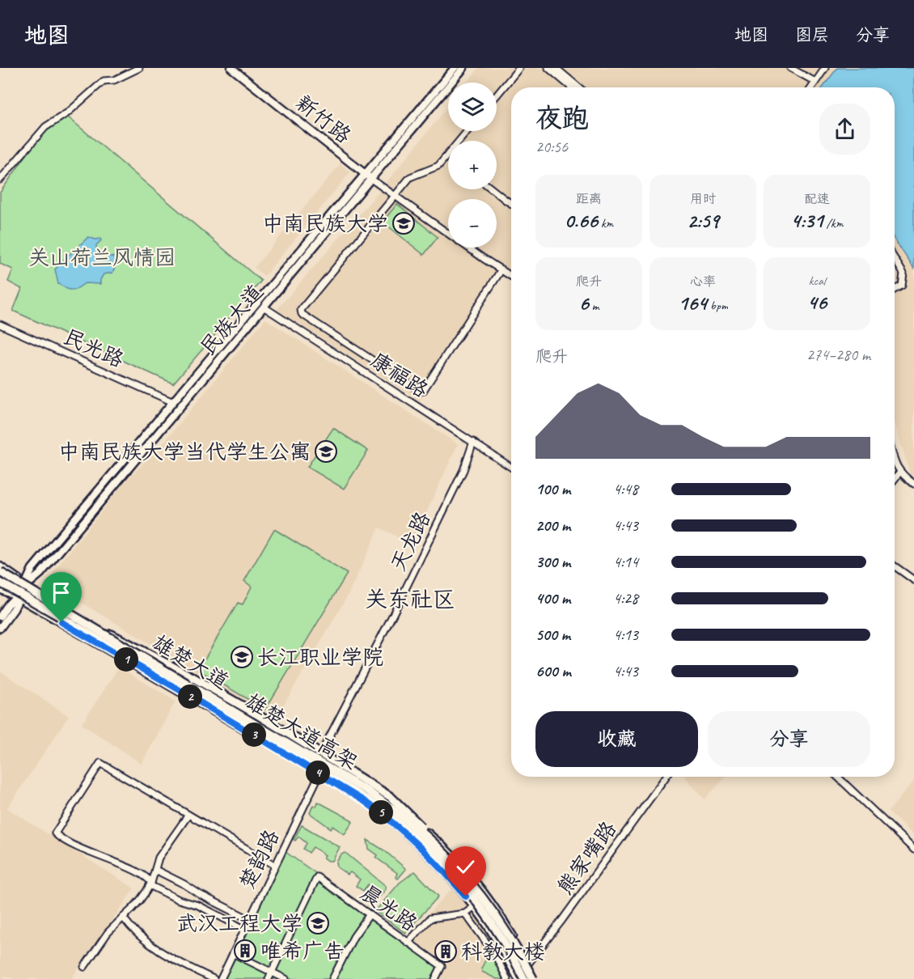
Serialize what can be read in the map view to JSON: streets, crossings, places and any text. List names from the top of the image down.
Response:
{
  "streets": {
    "highway": ["雄楚大道高架"],
    "main road": ["新竹路", "民族大道", "雄楚大道"],
    "street": [
      "民光路",
      "康福路",
      "天龙路",
      "熊家嘴路",
      "楚韵路",
      "晨光路"
    ]
  },
  "crossings": [
    ["新竹路", "民族大道"],
    ["民族大道", "民光路"],
    ["民族大道", "康福路"],
    ["民族大道", "雄楚大道"],
    ["康福路", "天龙路"],
    ["天龙路", "雄楚大道"],
    ["雄楚大道", "雄楚大道高架"],
    ["雄楚大道", "熊家嘴路"]
  ],
  "districts": ["关东社区"],
  "parks": ["关山荷兰风情园"],
  "places": {
    "school or university": [
      "中南民族大学",
      "中南民族大学当代学生公寓",
      "长江职业学院",
      "武汉工程大学"
    ],
    "building": ["唯希广告", "科教大楼"]
  },
  "page": {
    "header": "地图",
    "nav": ["地图", "图层", "分享"],
    "map_buttons": ["+", "−"],
    "heading": ["夜跑", "20:56"],
    "stats": [
      ["距离", "0.66 km"],
      ["用时", "2:59"],
      ["配速", "4:31 /km"],
      ["爬升", "6 m"],
      ["心率", "164 bpm"],
      ["kcal", "46"]
    ],
    "chart": ["爬升", "274–280 m"],
    "list": [
      {
        "name": "100 m",
        "note": "4:48"
      },
      {
        "name": "200 m",
        "note": "4:43"
      },
      {
        "name": "300 m",
        "note": "4:14"
      },
      {
        "name": "400 m",
        "note": "4:28"
      },
      {
        "name": "500 m",
        "note": "4:13"
      },
      {
        "name": "600 m",
        "note": "4:43"
      }
    ],
    "pins": [
      "1",
      "2",
      "3",
      "4",
      "5"
    ],
    "buttons": ["收藏", "分享"]
  }
}
